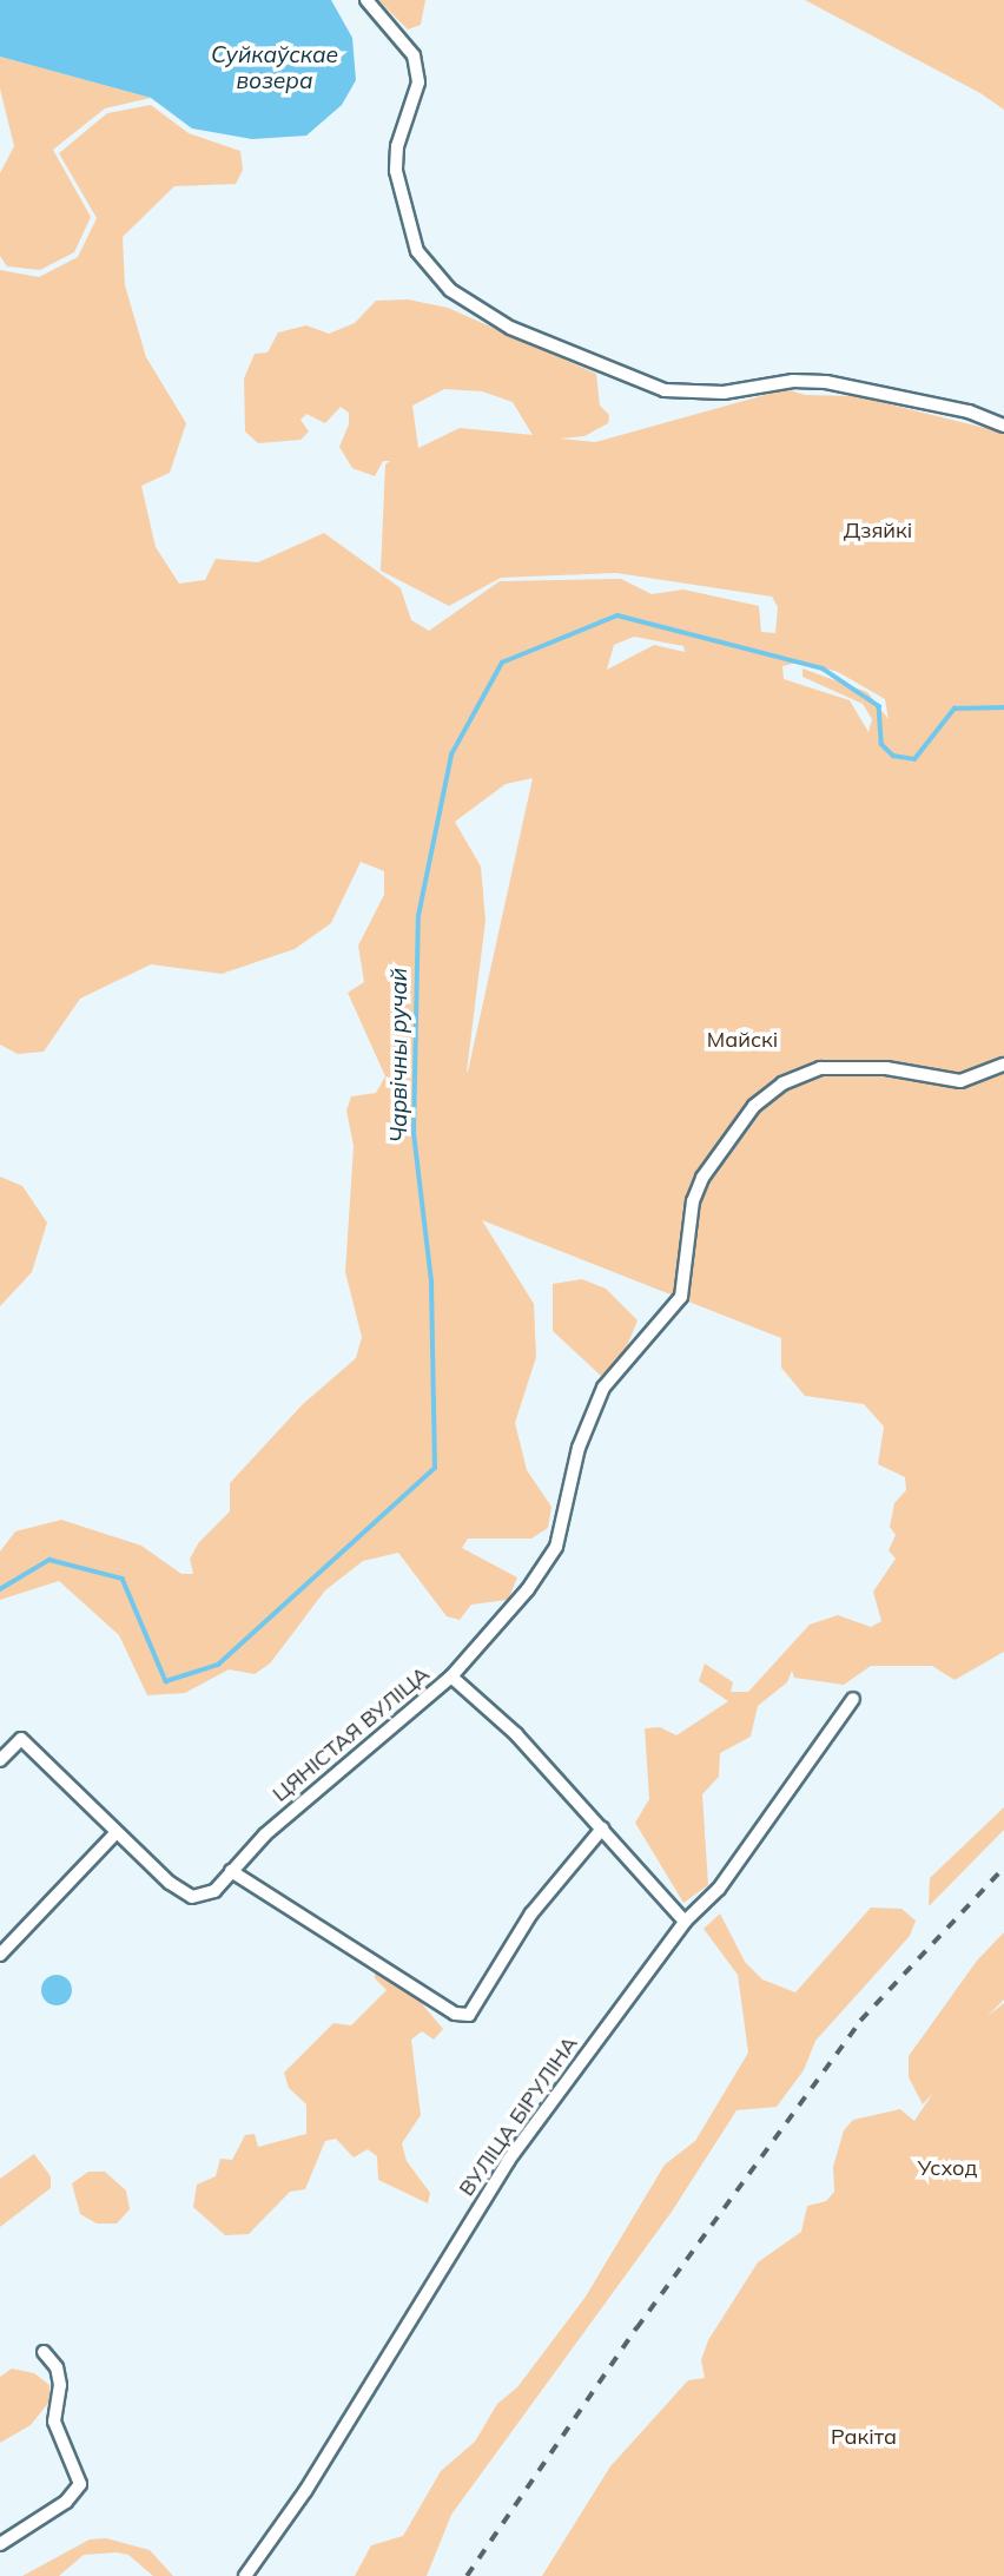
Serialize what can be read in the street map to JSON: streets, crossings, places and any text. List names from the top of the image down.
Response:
{
  "streets": {
    "street": ["ЦЯНІСТАЯ ВУЛІЦА", "ВУЛІЦА БІРУЛІНА"]
  },
  "crossings": [
    ["ЦЯНІСТАЯ ВУЛІЦА", "ВУЛІЦА БІРУЛІНА"]
  ],
  "water": ["Суйкаўскае возера", "Чарвічны ручай"],
  "parks": [
    "Дзяйкі",
    "Майскі",
    "Усход",
    "Ракіта"
  ]
}
